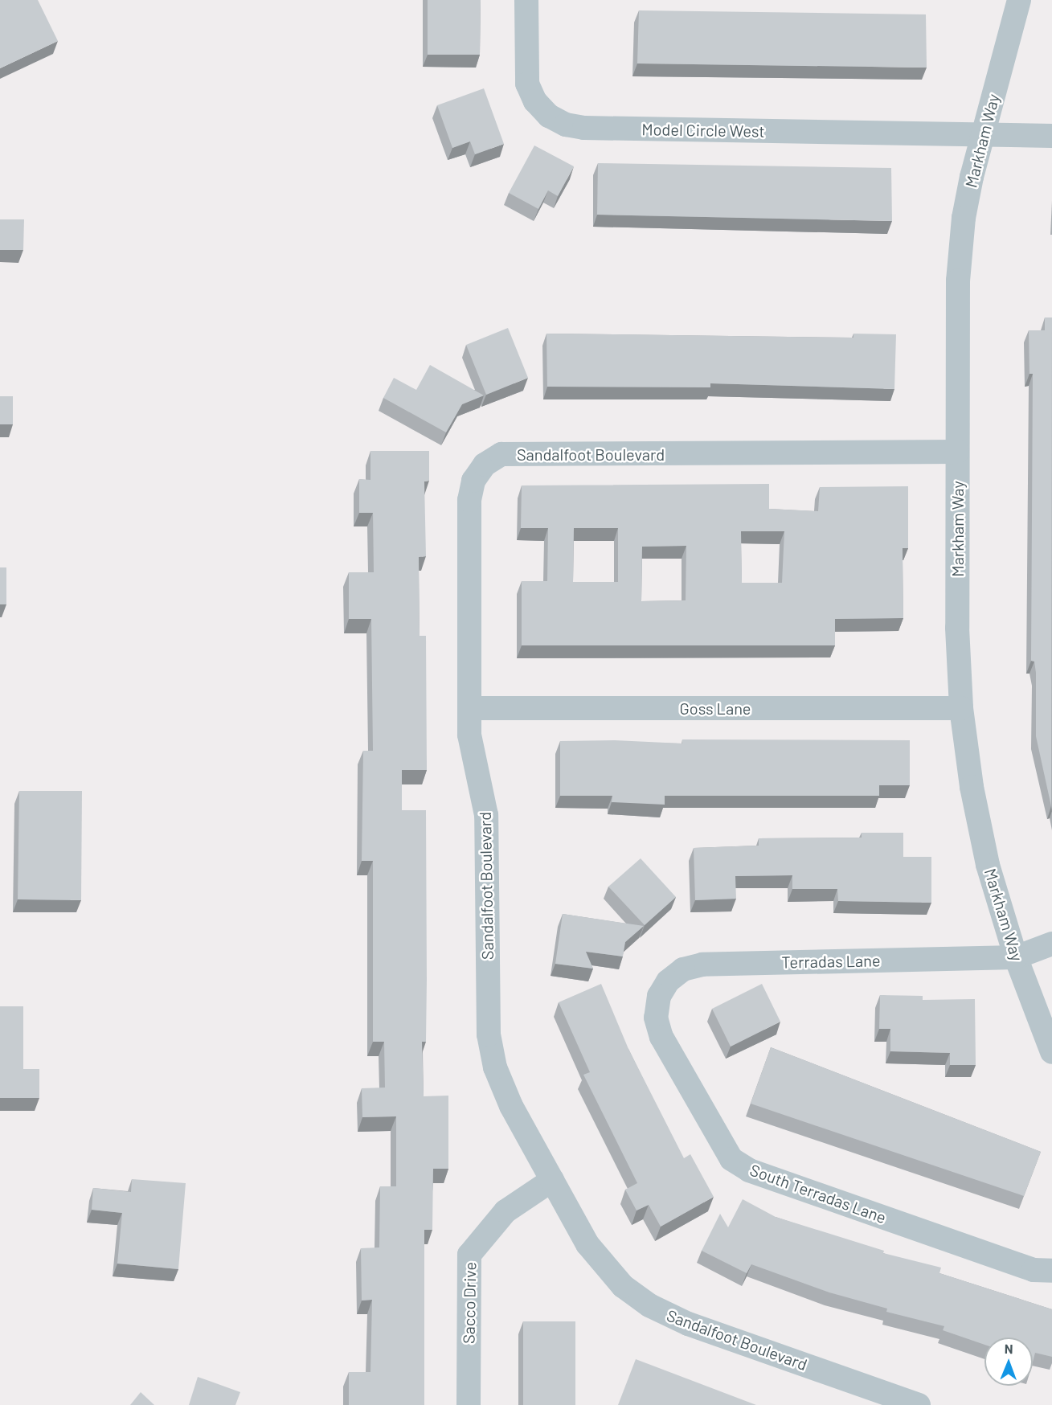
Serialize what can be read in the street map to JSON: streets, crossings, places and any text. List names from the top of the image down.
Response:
{
  "streets": {
    "street": [
      "Model Circle West",
      "Markham Way",
      "Sandalfoot Boulevard",
      "Goss Lane",
      "Terradas Lane",
      "South Terradas Lane",
      "Sacco Drive"
    ]
  },
  "crossings": [
    ["Model Circle West", "Markham Way"],
    ["Markham Way", "Sandalfoot Boulevard"],
    ["Markham Way", "Goss Lane"],
    ["Markham Way", "Terradas Lane"],
    ["Sandalfoot Boulevard", "Goss Lane"],
    ["Sandalfoot Boulevard", "Sacco Drive"],
    ["Terradas Lane", "South Terradas Lane"]
  ],
  "north": "top"
}
